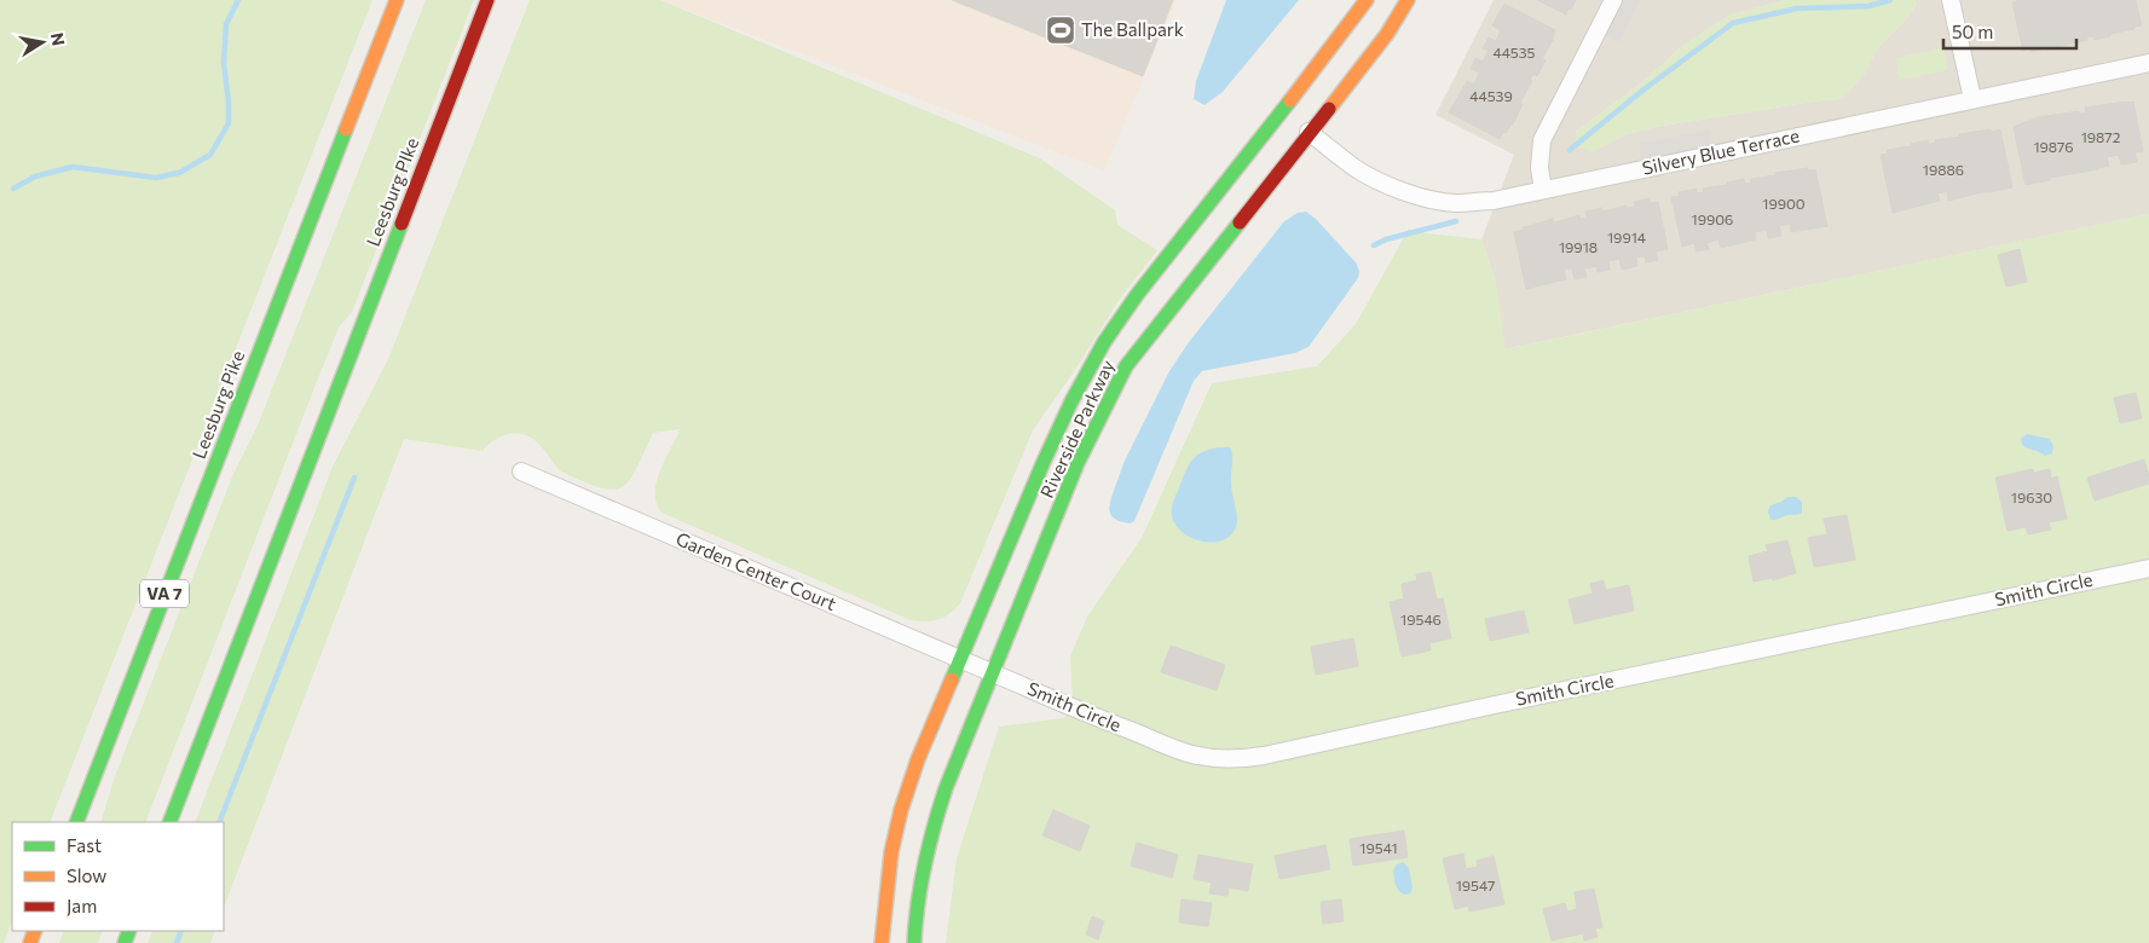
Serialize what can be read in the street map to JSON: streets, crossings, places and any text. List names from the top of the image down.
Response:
{
  "streets": {
    "main road": [
      "Leesburg PIke",
      "Leesburg Pike",
      "Riverside Parkway",
      "VA 7"
    ],
    "street": ["Silvery Blue Terrace", "Garden Center Court", "Smith Circle"]
  },
  "crossings": [
    ["Silvery Blue Terrace", "Riverside Parkway"],
    ["Riverside Parkway", "Garden Center Court"],
    ["Riverside Parkway", "Smith Circle"],
    ["Garden Center Court", "Smith Circle"]
  ],
  "places": {
    "sports": ["The Ballpark"]
  },
  "house_numbers": [
    "44535",
    "44539",
    "19872",
    "19876",
    "19886",
    "19900",
    "19906",
    "19914",
    "19918",
    "19630",
    "19546",
    "19541",
    "19547"
  ],
  "legend": ["Fast", "Slow", "Jam"],
  "scale_bar": "50 m",
  "north": "right"
}
